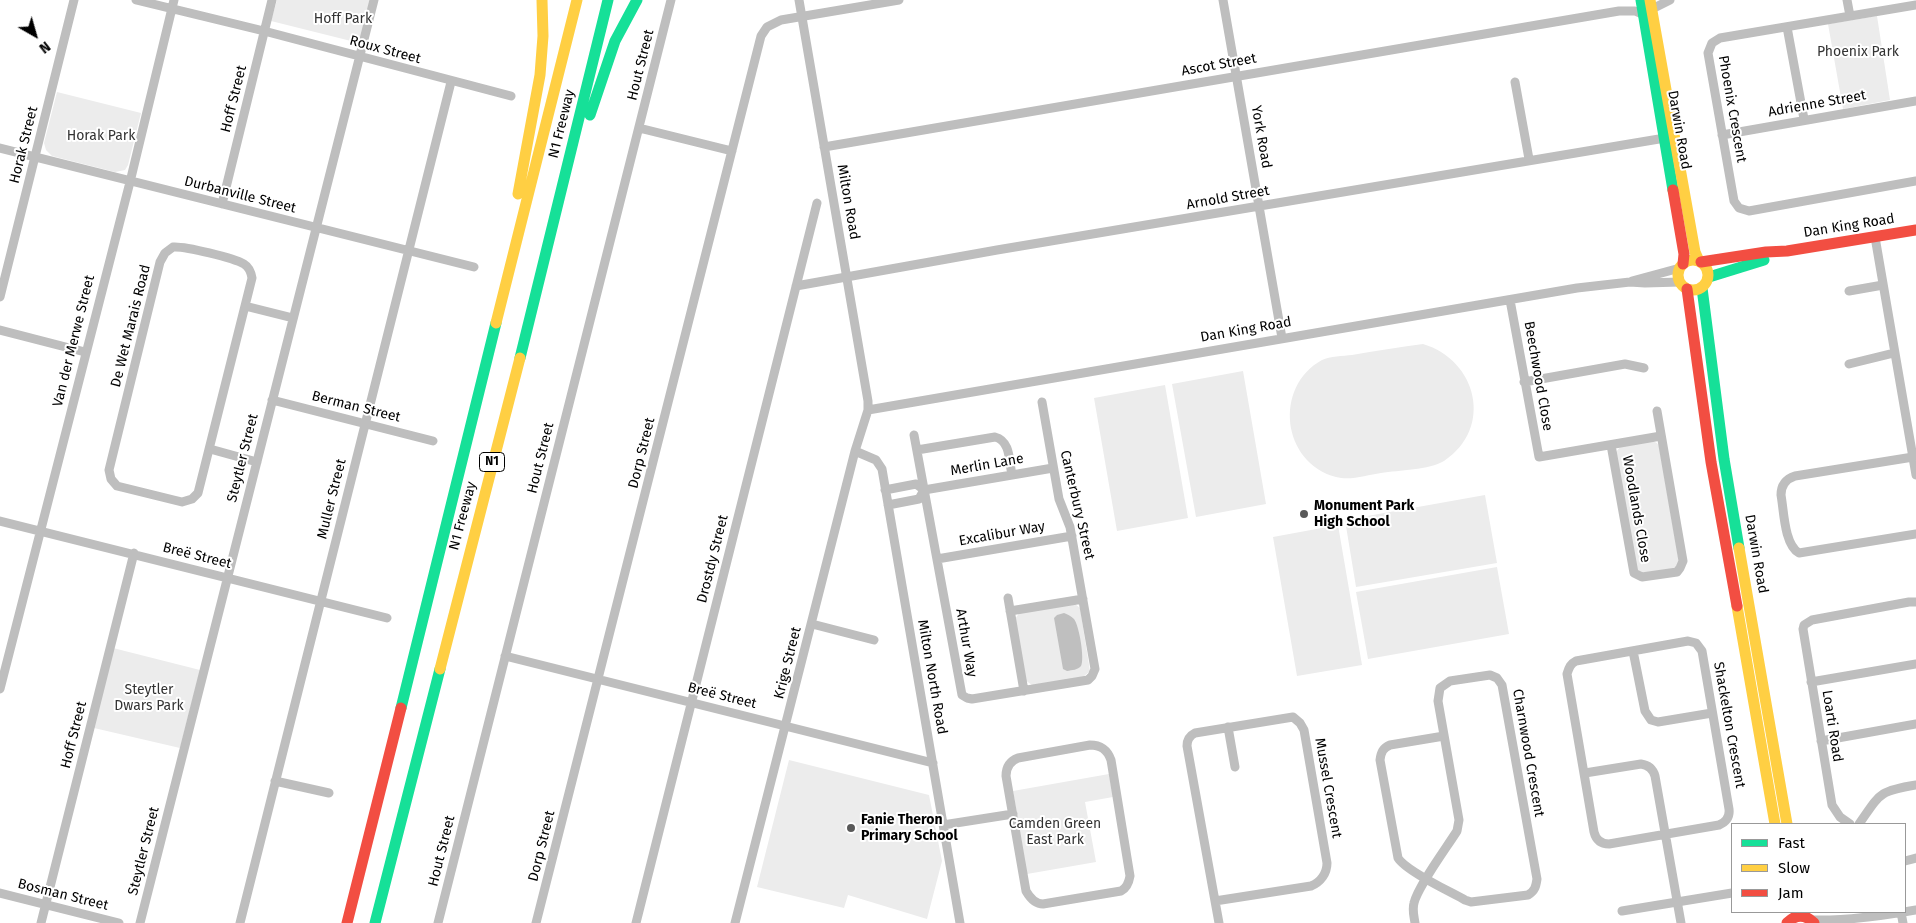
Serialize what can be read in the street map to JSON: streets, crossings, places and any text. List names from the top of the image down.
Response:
{
  "streets": {
    "main road": [
      "N1 Freeway",
      "Darwin Road",
      "Dan King Road",
      "N1"
    ],
    "street": [
      "Roux Street",
      "Hout Street",
      "Ascot Street",
      "Hoff Street",
      "Adrienne Street",
      "Phoenix Crescent",
      "York Road",
      "Horak Street",
      "Durbanville Street",
      "Arnold Street",
      "Milton Road",
      "De Wet Marais Road",
      "Van der Merwe Street",
      "Beechwood Close",
      "Berman Street",
      "Dorp Street",
      "Steytler Street",
      "Merlin Lane",
      "Muller Street",
      "Canterbury Street",
      "Woodlands Close",
      "Excalibur Way",
      "Breë Street",
      "Drostdy Street",
      "Arthur Way",
      "Krige Street",
      "Milton North Road",
      "Shackelton Crescent",
      "Loarti Road",
      "Charnwood Crescent",
      "Mussel Crescent",
      "Bosman Street"
    ]
  },
  "crossings": [
    ["Roux Street", "Hoff Street"],
    ["Roux Street", "Van der Merwe Street"],
    ["Roux Street", "Steytler Street"],
    ["Roux Street", "Muller Street"],
    ["Hout Street", "Breë Street"],
    ["Ascot Street", "Darwin Road"],
    ["Ascot Street", "York Road"],
    ["Ascot Street", "Milton Road"],
    ["Hoff Street", "Durbanville Street"],
    ["Hoff Street", "Breë Street"],
    ["Hoff Street", "Bosman Street"],
    ["Adrienne Street", "Phoenix Crescent"],
    ["Darwin Road", "Arnold Street"],
    ["Darwin Road", "Dan King Road"],
    ["York Road", "Arnold Street"],
    ["York Road", "Dan King Road"],
    ["Horak Street", "Durbanville Street"],
    ["Durbanville Street", "Van der Merwe Street"],
    ["Durbanville Street", "Steytler Street"],
    ["Durbanville Street", "Muller Street"],
    ["Arnold Street", "Milton Road"],
    ["Arnold Street", "Drostdy Street"],
    ["Milton Road", "Dan King Road"],
    ["Milton Road", "Dorp Street"],
    ["Milton Road", "Krige Street"],
    ["Dan King Road", "Beechwood Close"],
    ["Dan King Road", "Krige Street"],
    ["Van der Merwe Street", "Breë Street"],
    ["Beechwood Close", "Woodlands Close"],
    ["Berman Street", "Steytler Street"],
    ["Berman Street", "Muller Street"],
    ["Dorp Street", "Breë Street"],
    ["Steytler Street", "Breë Street"],
    ["Merlin Lane", "Canterbury Street"],
    ["Merlin Lane", "Arthur Way"],
    ["Merlin Lane", "Milton North Road"],
    ["Muller Street", "Breë Street"],
    ["Canterbury Street", "Excalibur Way"],
    ["Canterbury Street", "Arthur Way"],
    ["Excalibur Way", "Arthur Way"],
    ["Breë Street", "Drostdy Street"],
    ["Breë Street", "Krige Street"],
    ["Breë Street", "Milton North Road"],
    ["Krige Street", "Milton North Road"]
  ],
  "parks": [
    "Hoff Park",
    "Phoenix Park",
    "Horak Park",
    "Steytler Dwars Park",
    "Camden Green East Park"
  ],
  "places": ["Monument Park High School", "Fanie Theron Primary School"],
  "legend": ["Fast", "Slow", "Jam"],
  "north": "bottom right"
}
